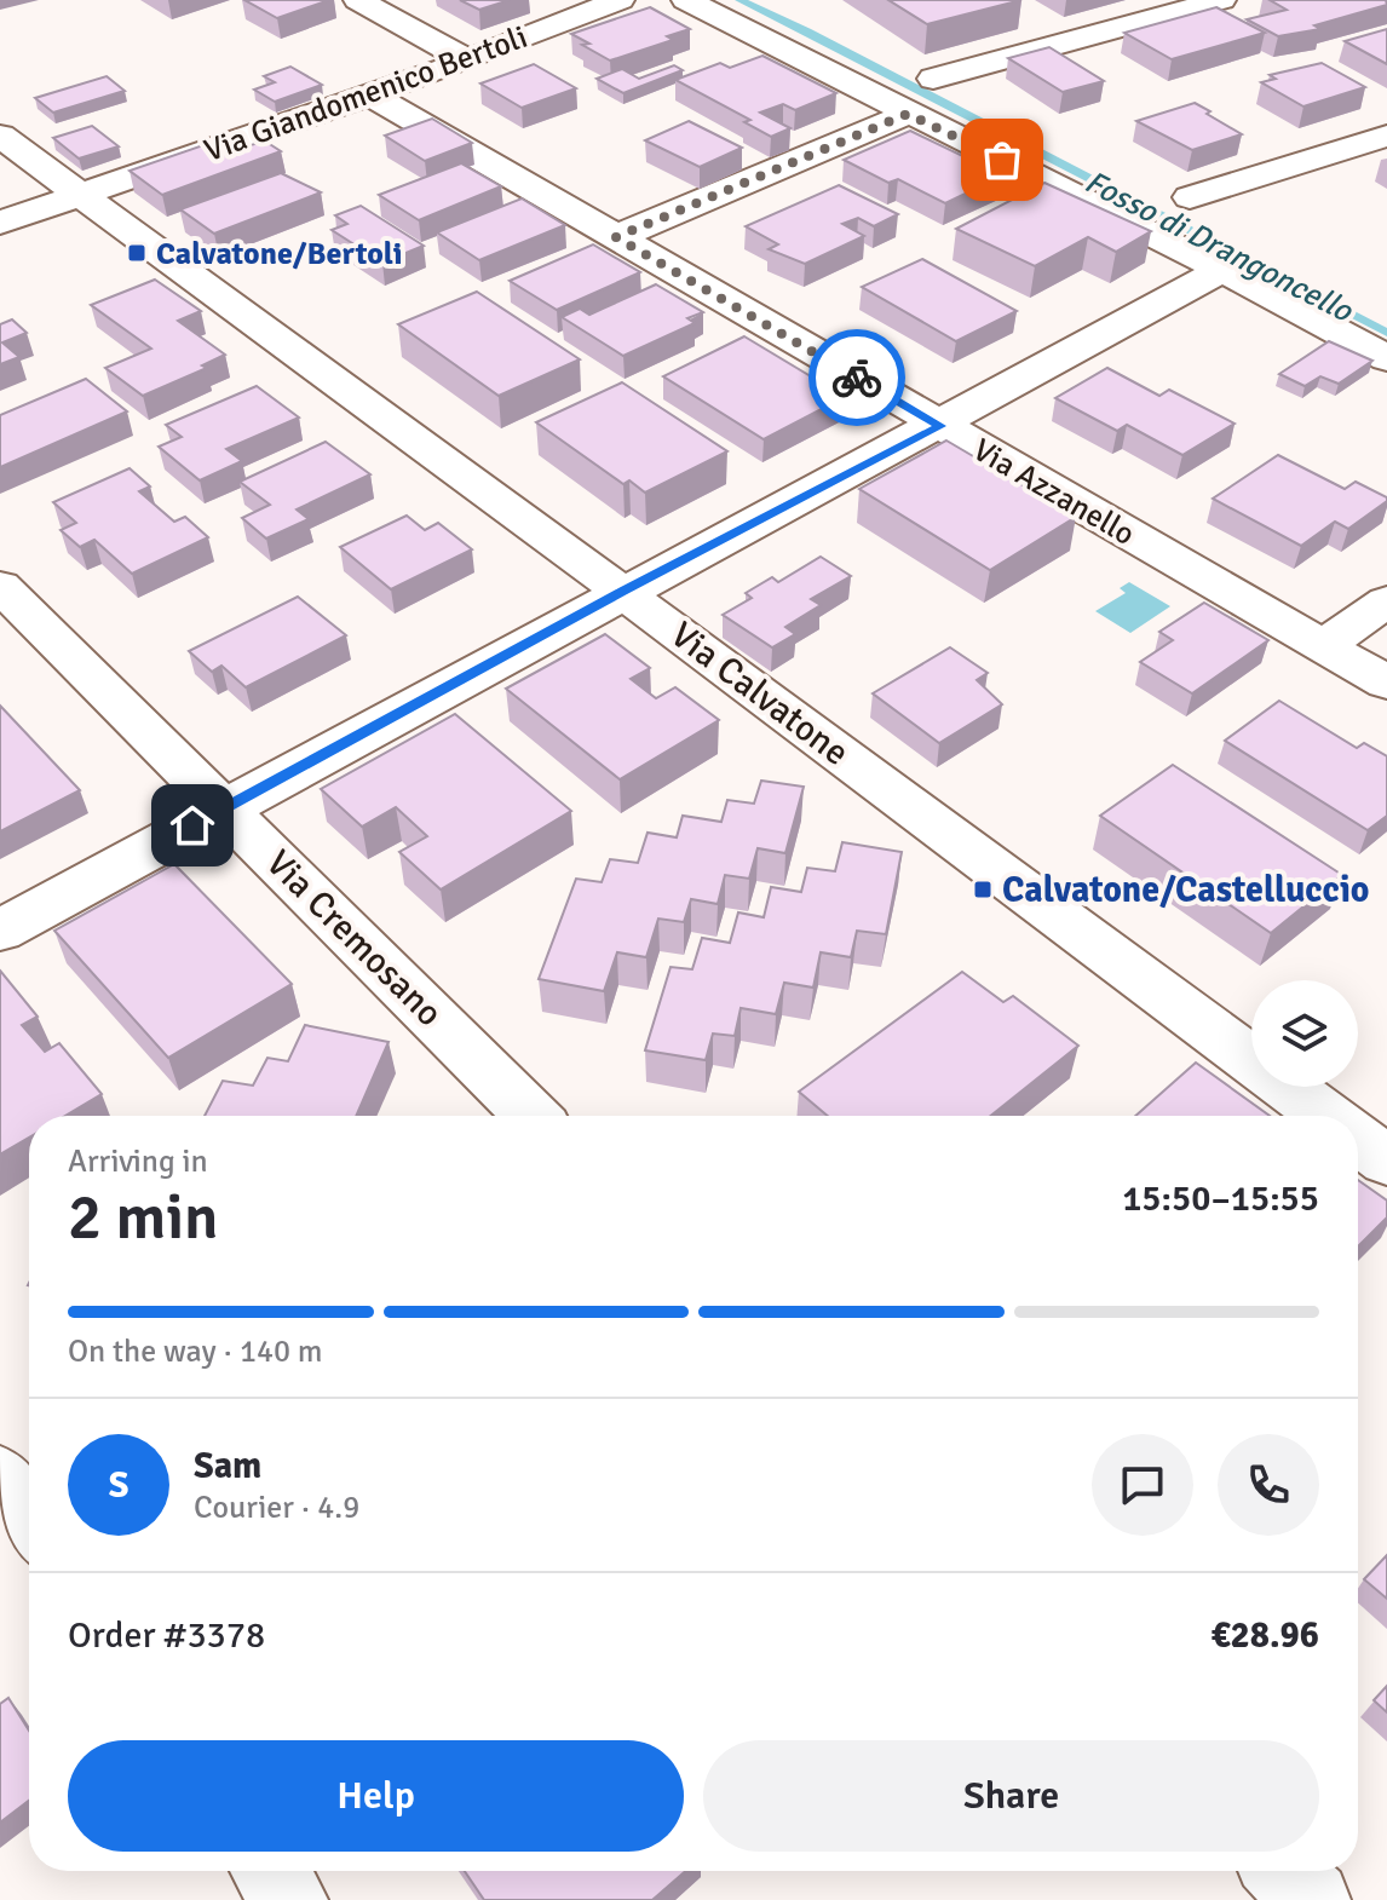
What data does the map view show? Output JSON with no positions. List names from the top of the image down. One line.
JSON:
{"streets":{"street":["Via Giandomenico Bertoli","Via Azzanello","Via Calvatone","Via Cremosano"]},"crossings":[["Via Giandomenico Bertoli","Via Azzanello"],["Via Giandomenico Bertoli","Via Calvatone"]],"water":["Fosso di Drangoncello"],"places":{"transit":["Calvatone/Bertoli","Calvatone/Castelluccio"]},"page":{"heading":["2 min","Arriving in","15:50–15:55"],"panel":["Sam","Courier · 4.9","Order #3378","€28.96"],"bar":"On the way · 140 m","round":"S","buttons":["Help","Share"]}}
